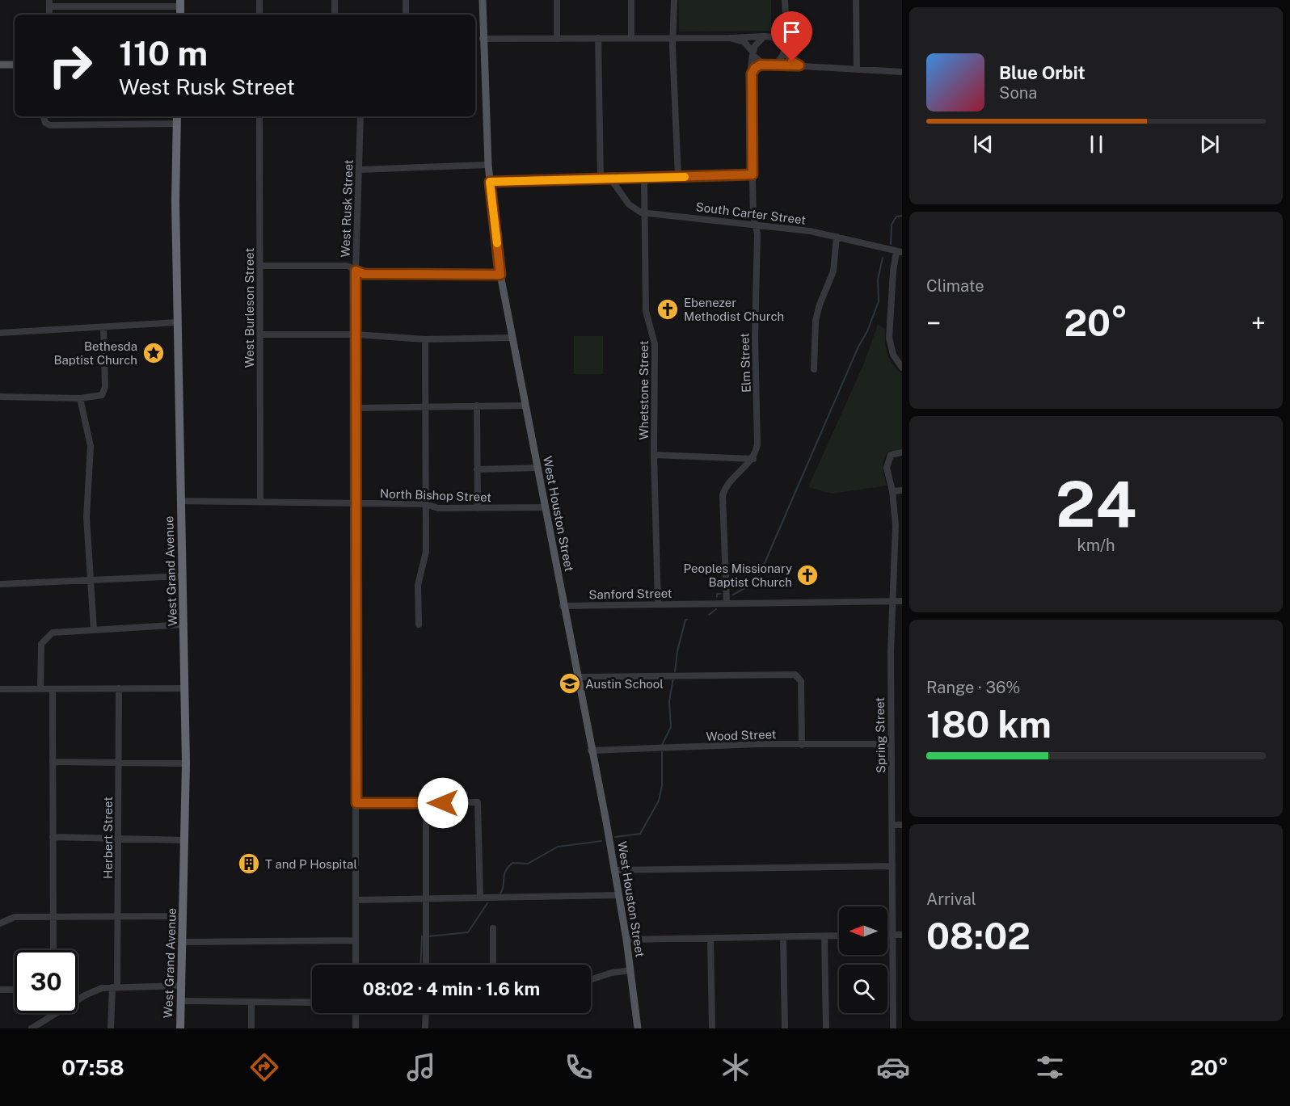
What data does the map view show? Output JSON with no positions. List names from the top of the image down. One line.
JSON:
{"streets":{"highway":["West Grand Avenue"],"main road":["West Houston Street"],"street":["West Rusk Street","South Carter Street","West Burleson Street","Elm Street","Whetstone Street","North Bishop Street","Sanford Street","Wood Street","Spring Street","Herbert Street"]},"crossings":[["West Rusk Street","North Bishop Street"],["South Carter Street","Elm Street"],["South Carter Street","Whetstone Street"],["West Burleson Street","North Bishop Street"],["Whetstone Street","Sanford Street"],["North Bishop Street","West Houston Street"],["North Bishop Street","West Grand Avenue"],["West Houston Street","Sanford Street"],["West Houston Street","Wood Street"],["Sanford Street","Spring Street"],["Wood Street","Spring Street"]],"places":{"church":["Ebenezer Methodist Church","Peoples Missionary Baptist Church"],"place":["Bethesda Baptist Church"],"school or university":["Austin School"],"building":["T and P Hospital"]},"north":"left","page":{"turn":["110 m","West Rusk Street"],"song":["Blue Orbit","Sona"],"tile":["Climate",["24","km/h"],["Range · 36%","180 km"],["Arrival","08:02"]],"heat":["−","20°","+"],"limit":"30","trip":"08:02 · 4 min · 1.6 km","tabs":["07:58","20°"]}}
